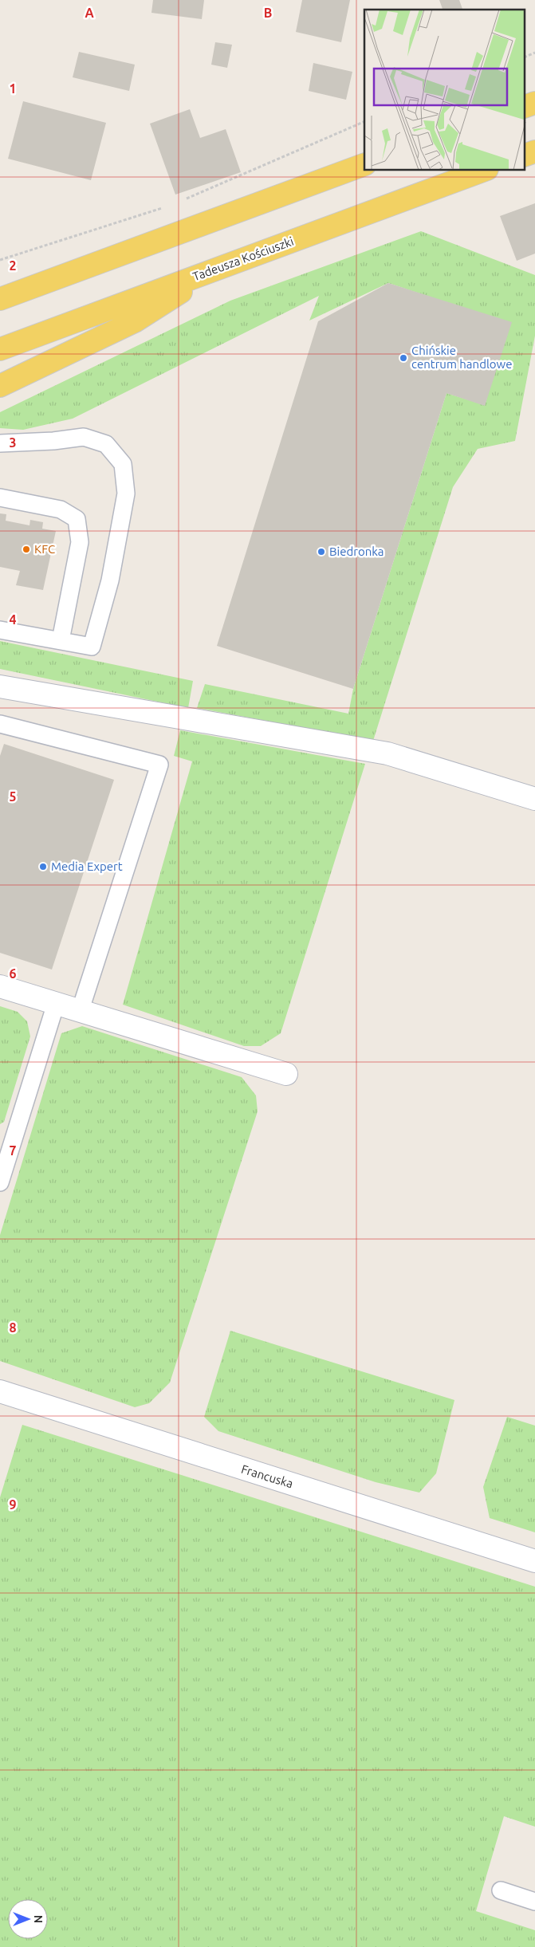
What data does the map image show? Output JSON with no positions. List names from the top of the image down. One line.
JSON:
{"streets":{"main road":["Tadeusza Kościuszki"],"street":["Francuska"]},"places":["Chińskie centrum handlowe","KFC","Biedronka","Media Expert"],"north":"right","grid":{"columns":["A","B"],"rows":["1","2","3","4","5","6","7","8","9"]}}
